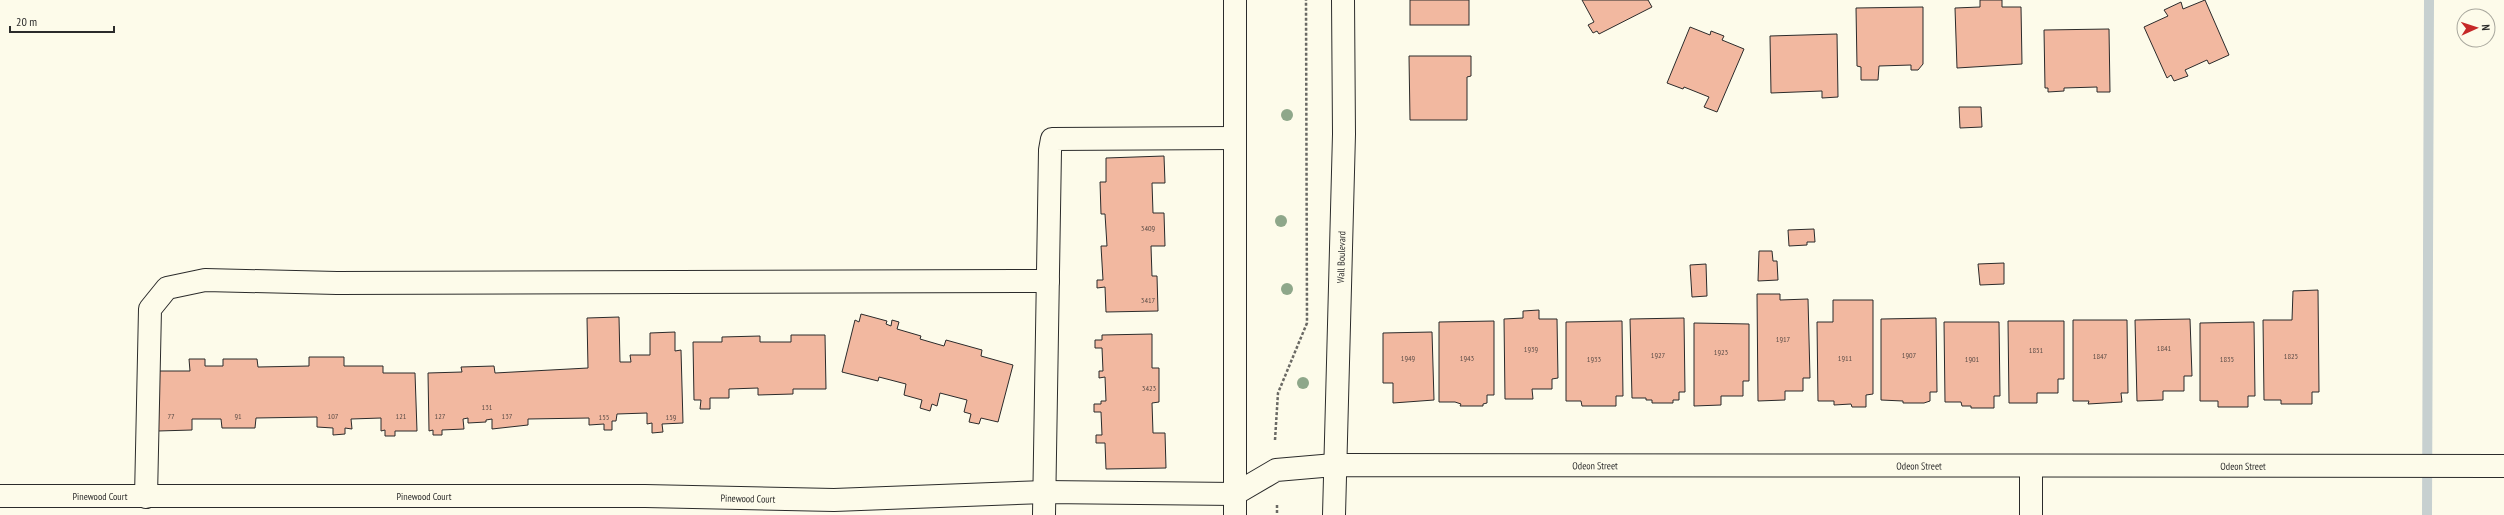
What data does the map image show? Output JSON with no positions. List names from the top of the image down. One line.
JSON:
{"streets":{"street":["Wall Boulevard","Odeon Street","Pinewood Court"]},"crossings":[["Wall Boulevard","Odeon Street"],["Odeon Street","Pinewood Court"]],"house_numbers":["3409","3417","1917","1841","1939","1851","1923","1927","1907","1847","1825","1949","1943","1911","1933","1901","1835","3423","131","77","91","107","121","127","137","155","159"],"scale_bar":"20 m","north":"right"}
